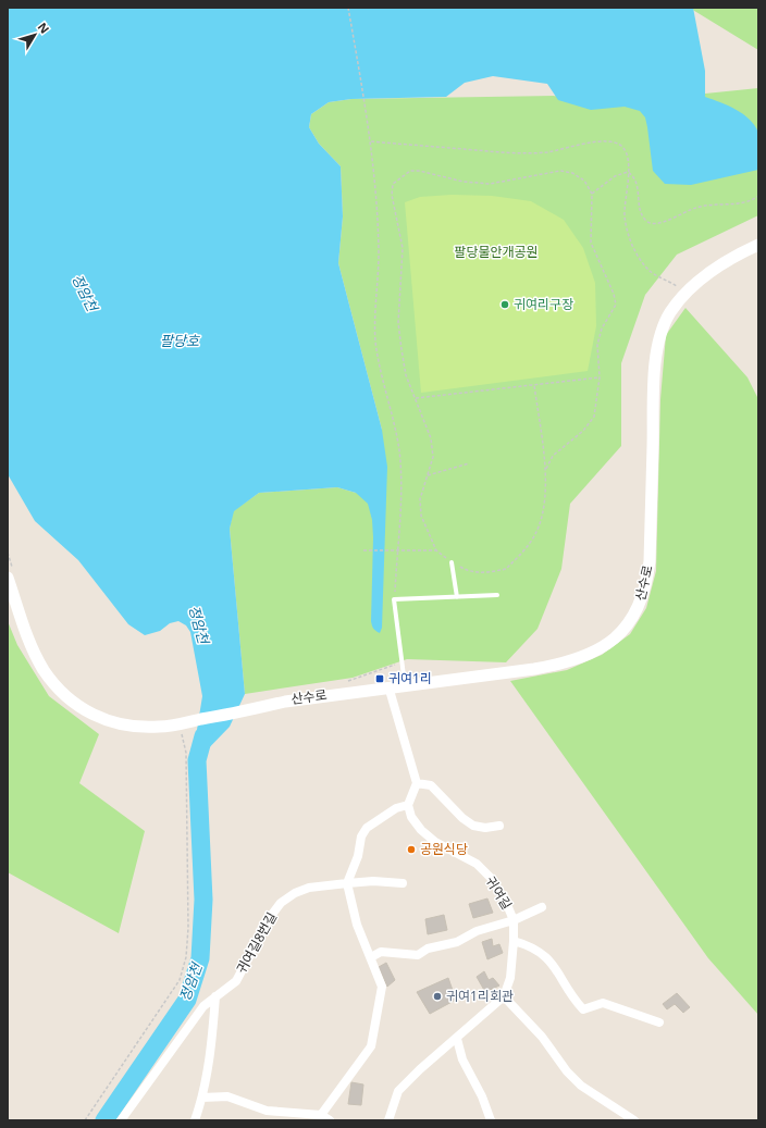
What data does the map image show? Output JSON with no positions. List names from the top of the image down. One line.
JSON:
{"streets":{"main road":["산수로"],"street":["귀여길","귀여길8번길"]},"water":["정암천","팔당호"],"parks":["팔당물안개공원"],"places":{"other":["귀여리구장","공원식당","귀여1리회관"],"transit":["귀여1리"]},"north":"top right"}
